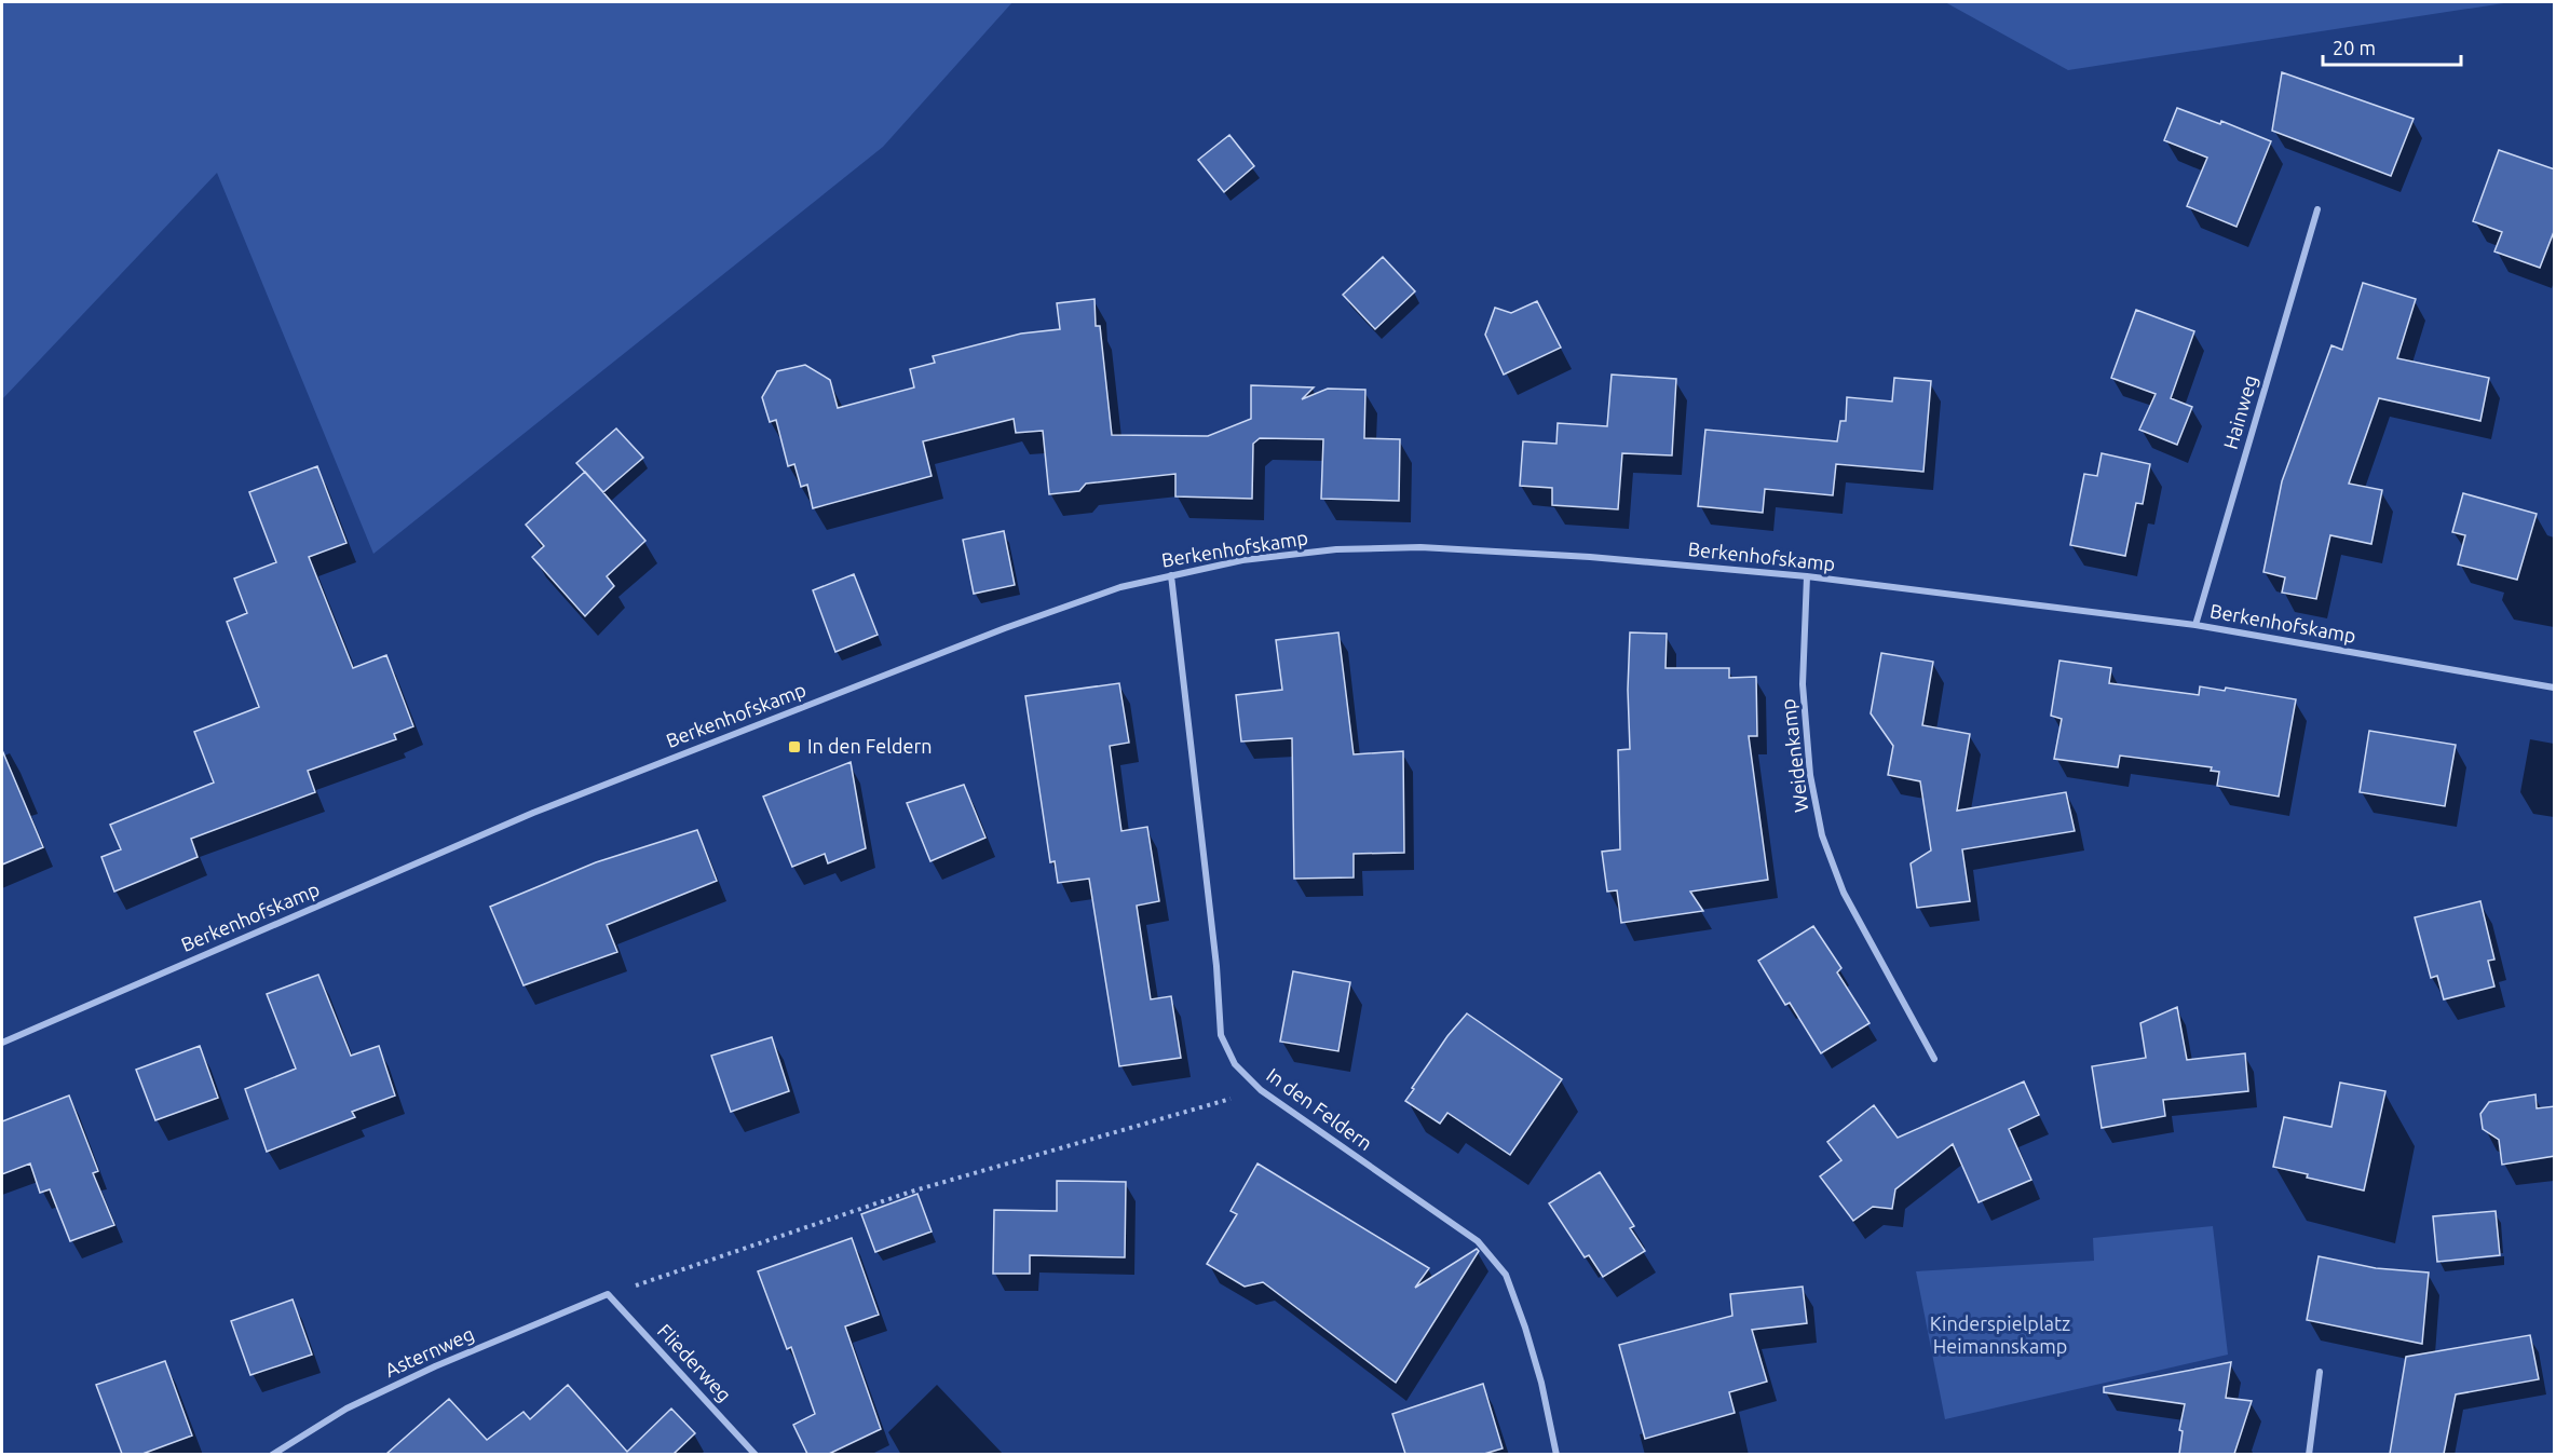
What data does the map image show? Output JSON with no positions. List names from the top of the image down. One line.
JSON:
{"streets":{"street":["Hainweg","Berkenhofskamp","Weidenkamp","In den Feldern","Asternweg","Fliederweg"]},"crossings":[["Hainweg","Berkenhofskamp"],["Berkenhofskamp","Weidenkamp"],["Berkenhofskamp","In den Feldern"],["Asternweg","Fliederweg"]],"parks":["Kinderspielplatz Heimannskamp"],"places":{"transit":["In den Feldern"]},"scale_bar":"20 m"}
